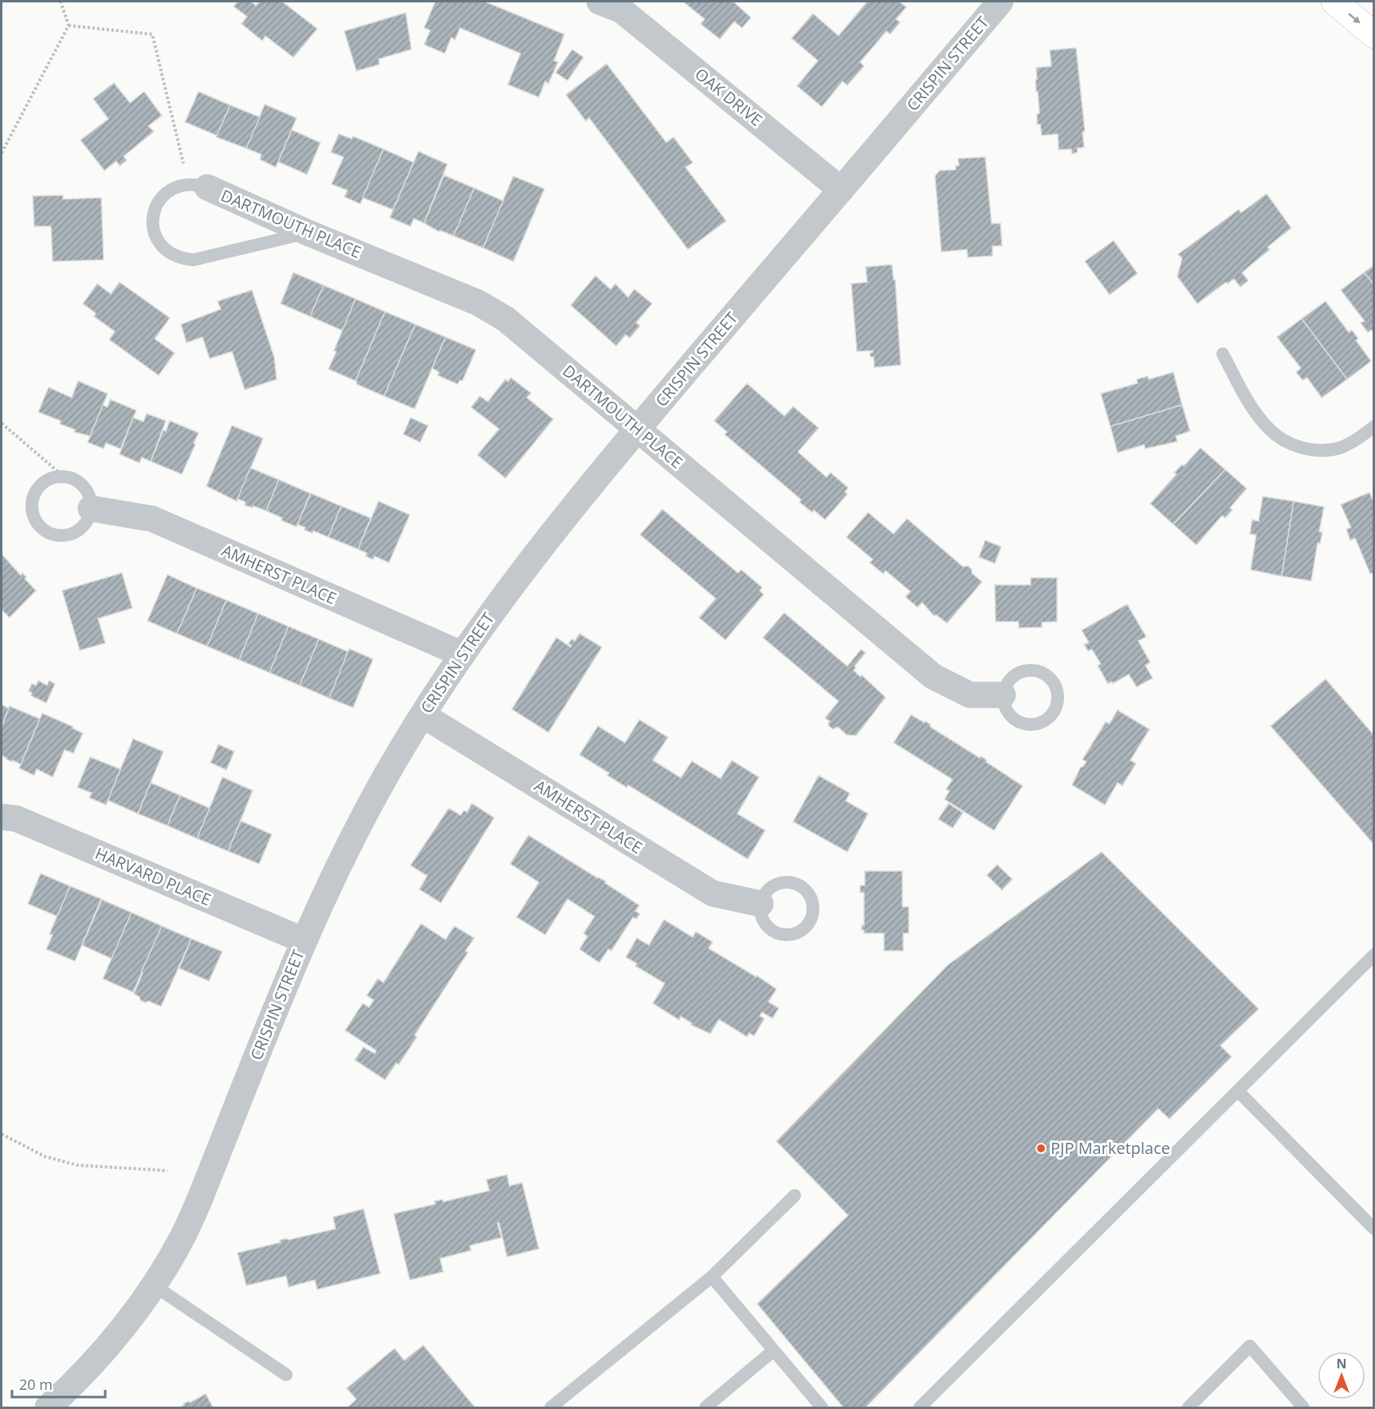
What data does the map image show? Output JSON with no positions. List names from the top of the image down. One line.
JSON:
{"streets":{"street":["CRISPIN STREET","OAK DRIVE","DARTMOUTH PLACE","AMHERST PLACE","HARVARD PLACE"]},"crossings":[["CRISPIN STREET","OAK DRIVE"],["CRISPIN STREET","DARTMOUTH PLACE"],["CRISPIN STREET","AMHERST PLACE"],["CRISPIN STREET","HARVARD PLACE"]],"places":["PJP Marketplace"],"scale_bar":"20 m","north":"top"}
